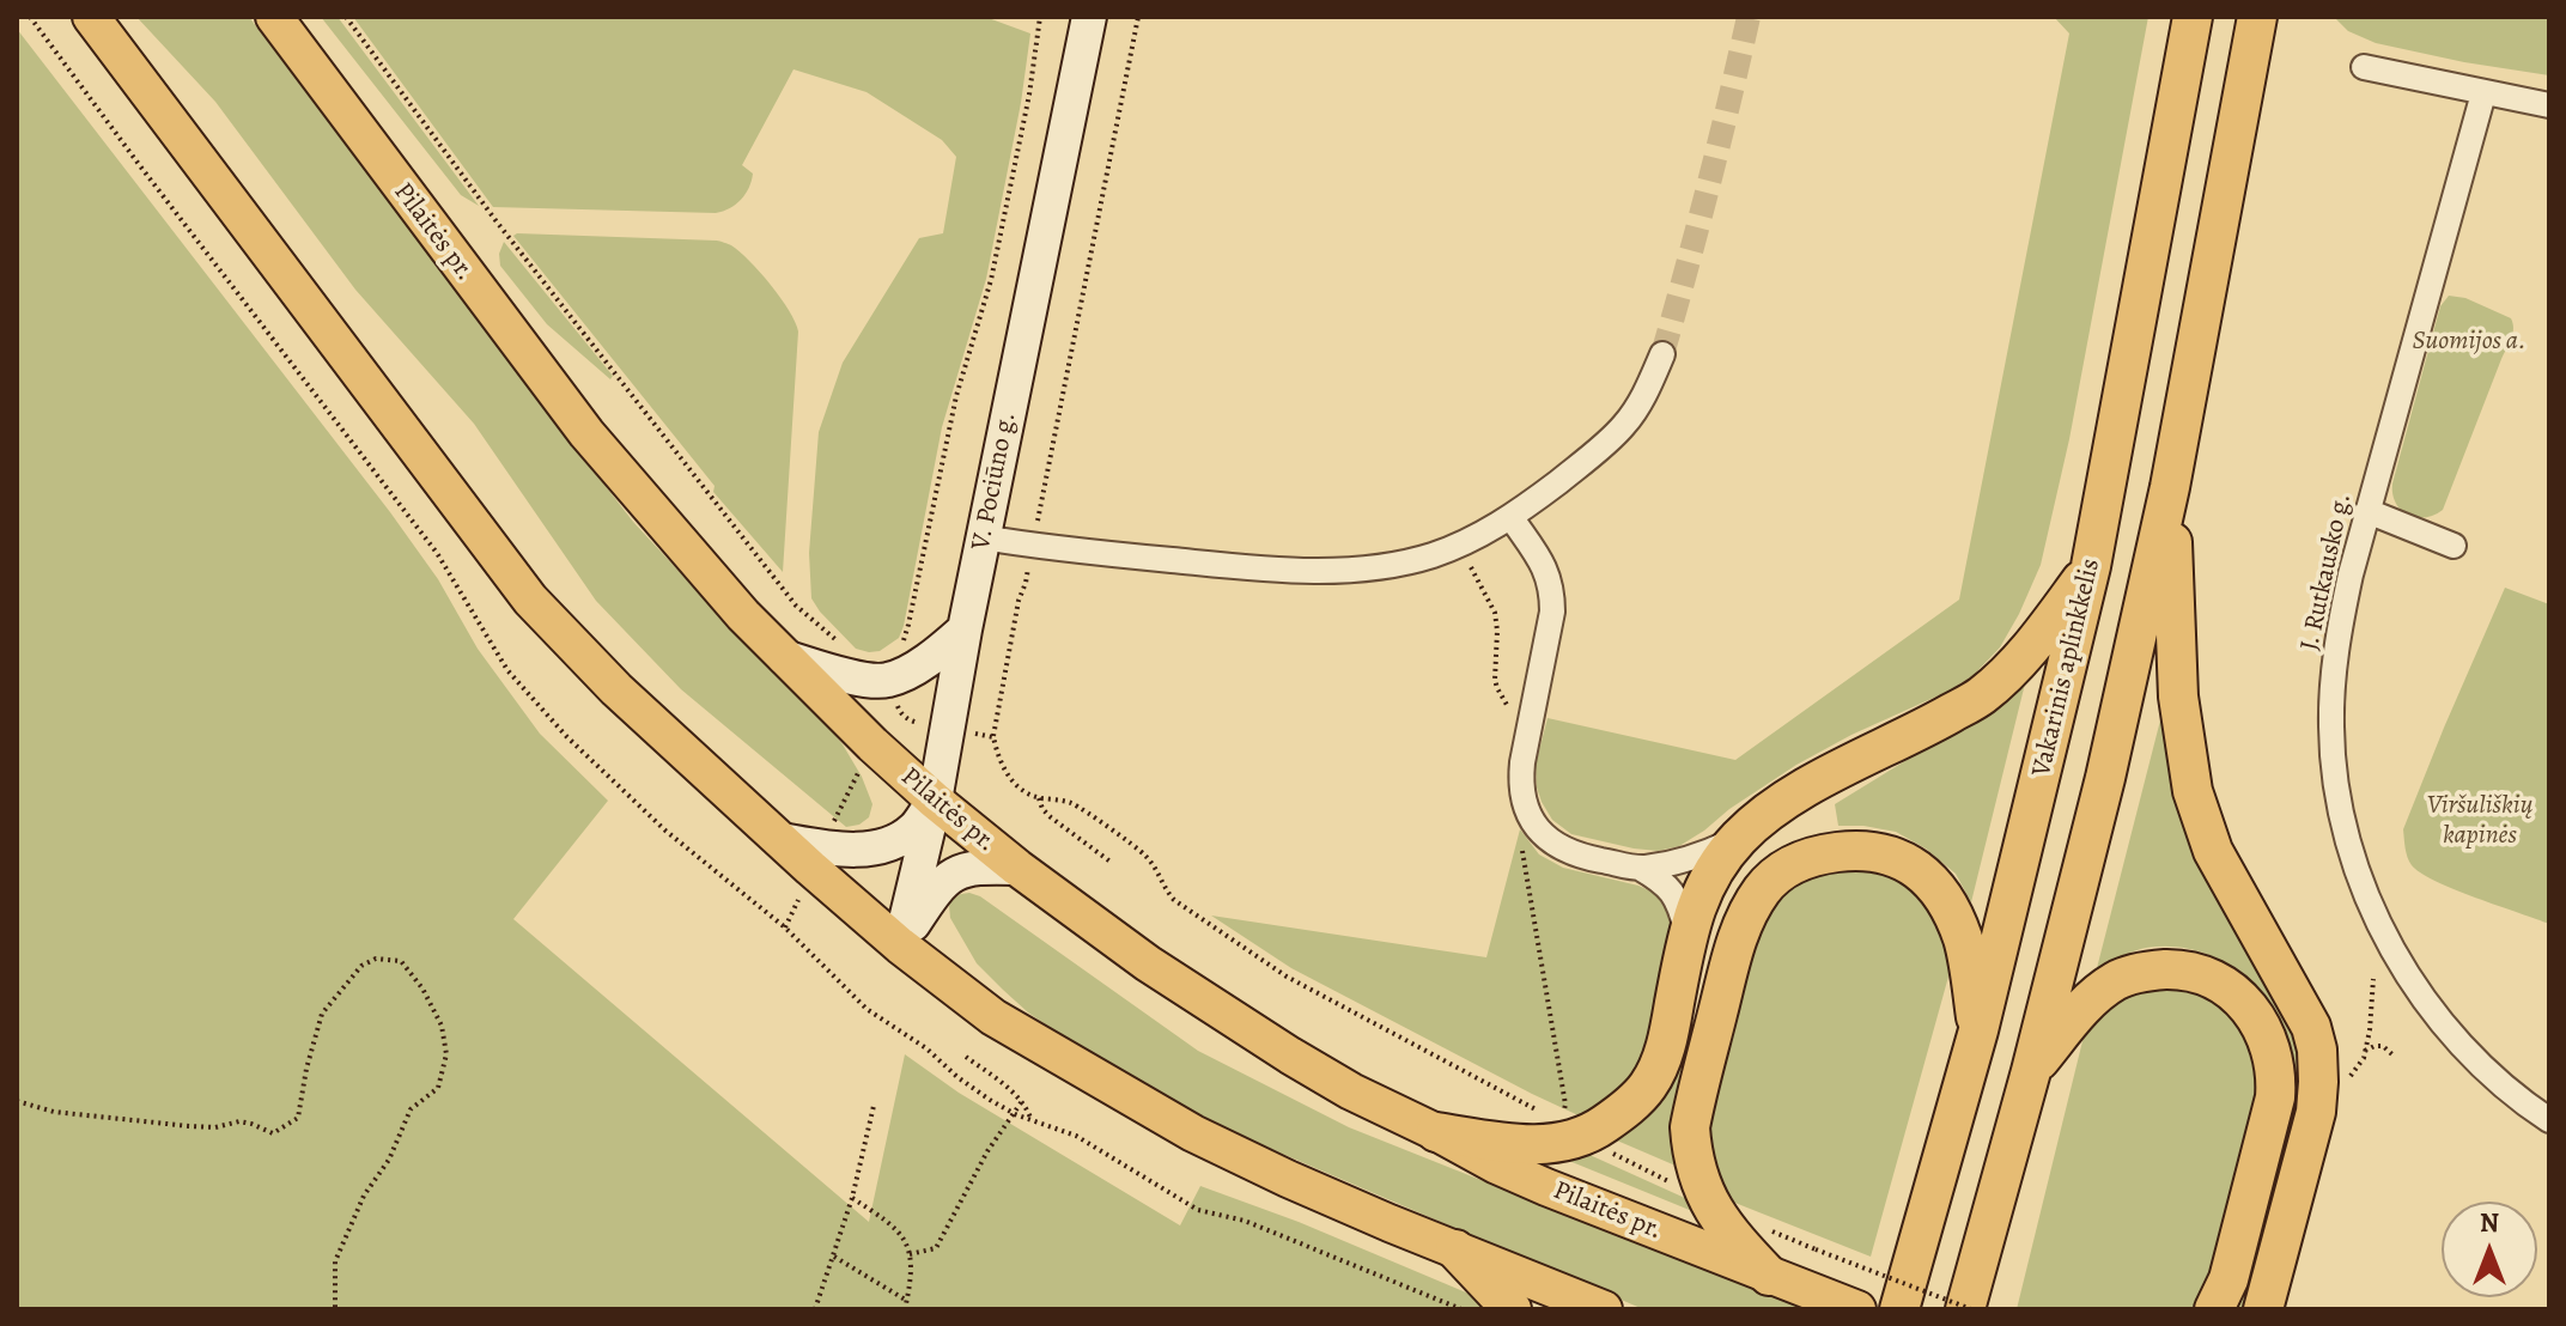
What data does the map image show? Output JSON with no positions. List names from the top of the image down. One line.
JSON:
{"streets":{"highway":["Vakarinis aplinkkelis"],"main road":["Pilaitės pr.","V. Pociūno g."],"street":["J. Rutkausko g."]},"crossings":[["Pilaitės pr.","V. Pociūno g."]],"parks":["Suomijos a.","Viršuliškių kapinės"],"north":"top"}
